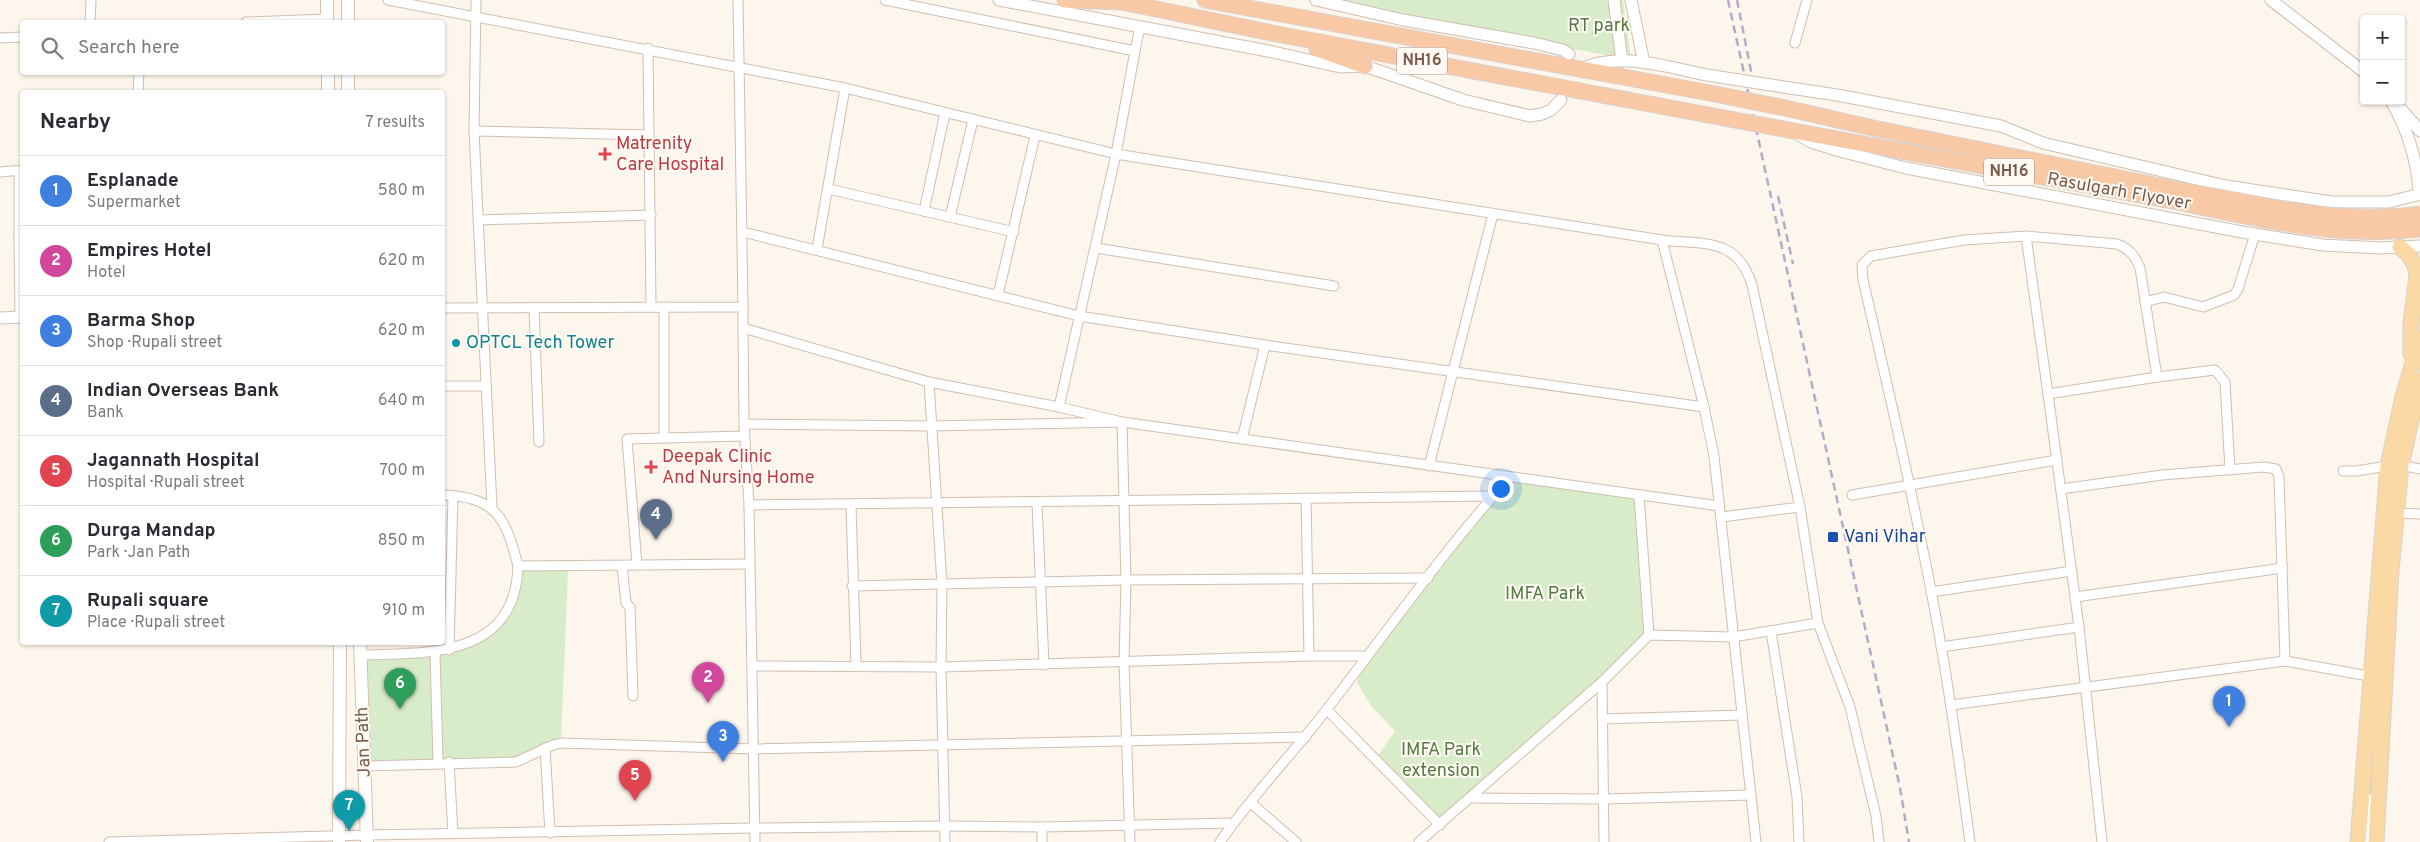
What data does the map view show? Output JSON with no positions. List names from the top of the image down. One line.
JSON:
{"streets":{"highway":["NH16","Rasulgarh Flyover"],"main road":["Jan Path"]},"crossings":[["NH16","Rasulgarh Flyover"]],"parks":["RT park","IMFA Park","IMFA Park extension"],"places":{"health":["Matrenity Care Hospital","Deepak Clinic And Nursing Home"],"other":["OPTCL Tech Tower"],"transit":["Vani Vihar"]},"page":{"map_buttons":["+","−"],"search":"Search here","heading":["Nearby","7 results"],"list":[{"mark":"1","name":"Esplanade","note":"Supermarket","value":"580 m"},{"mark":"2","name":"Empires Hotel","note":"Hotel","value":"620 m"},{"mark":"3","name":"Barma Shop","note":"Shop · Rupali street","value":"620 m"},{"mark":"4","name":"Indian Overseas Bank","note":"Bank","value":"640 m"},{"mark":"5","name":"Jagannath Hospital","note":"Hospital · Rupali street","value":"700 m"},{"mark":"6","name":"Durga Mandap","note":"Park · Jan Path","value":"850 m"},{"mark":"7","name":"Rupali square","note":"Place · Rupali street","value":"910 m"}],"pins":["4","2","6","1","3","5","7"]}}
